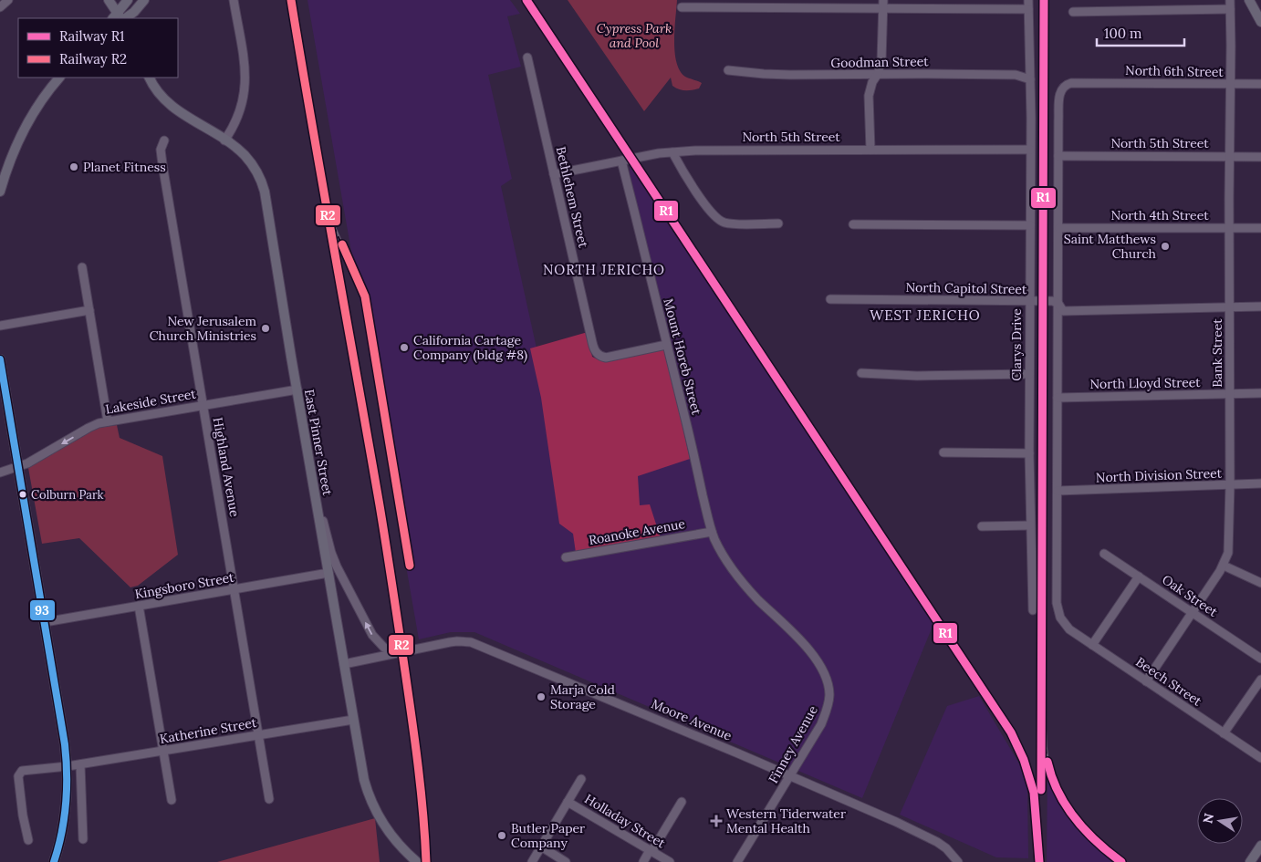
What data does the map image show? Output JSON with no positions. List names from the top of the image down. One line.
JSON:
{"streets":{"main road":["East Pinner Street"],"street":["Goodman Street","North 6th Street","North 5th Street","Bethlehem Street","North 4th Street","North Capitol Street","Clarys Drive","Bank Street","Mount Horeb Street","North Lloyd Street","Lakeside Street","Highland Avenue","North Division Street","Roanoke Avenue","Kingsboro Street","Oak Street","Beech Street","Moore Avenue","Katherine Street","Finney Avenue","Holladay Street"]},"crossings":[["Goodman Street","Clarys Drive"],["North 6th Street","North 5th Street"],["North 6th Street","North 4th Street"],["North 6th Street","North Capitol Street"],["North 6th Street","Bank Street"],["North 6th Street","North Lloyd Street"],["North 6th Street","North Division Street"],["North 6th Street","Beech Street"],["North 5th Street","Bethlehem Street"],["North 5th Street","Clarys Drive"],["North 5th Street","Bank Street"],["North 5th Street","Mount Horeb Street"],["Bethlehem Street","Mount Horeb Street"],["North 4th Street","Bank Street"],["North Capitol Street","Clarys Drive"],["North Capitol Street","Bank Street"],["Bank Street","North Lloyd Street"],["Bank Street","North Division Street"],["Bank Street","Oak Street"],["Bank Street","Beech Street"],["Mount Horeb Street","Roanoke Avenue"],["Mount Horeb Street","Finney Avenue"],["Lakeside Street","East Pinner Street"],["Lakeside Street","Highland Avenue"],["East Pinner Street","Kingsboro Street"],["East Pinner Street","Moore Avenue"],["East Pinner Street","Katherine Street"],["Highland Avenue","Kingsboro Street"],["Highland Avenue","Katherine Street"],["Roanoke Avenue","Finney Avenue"],["Moore Avenue","Finney Avenue"]],"districts":["NORTH JERICHO","WEST JERICHO"],"parks":["Cypress Park and Pool"],"places":{"other":["Planet Fitness","Saint Matthews Church","New Jerusalem Church Ministries","California Cartage Company (bldg #8)","Colburn Park","Marja Cold Storage","Butler Paper Company"],"health":["Western Tiderwater Mental Health"]},"lines":["rail line R1","rail line R2","transit line 93"],"legend":["Railway R1","Railway R2"],"scale_bar":"100 m","north":"left"}
